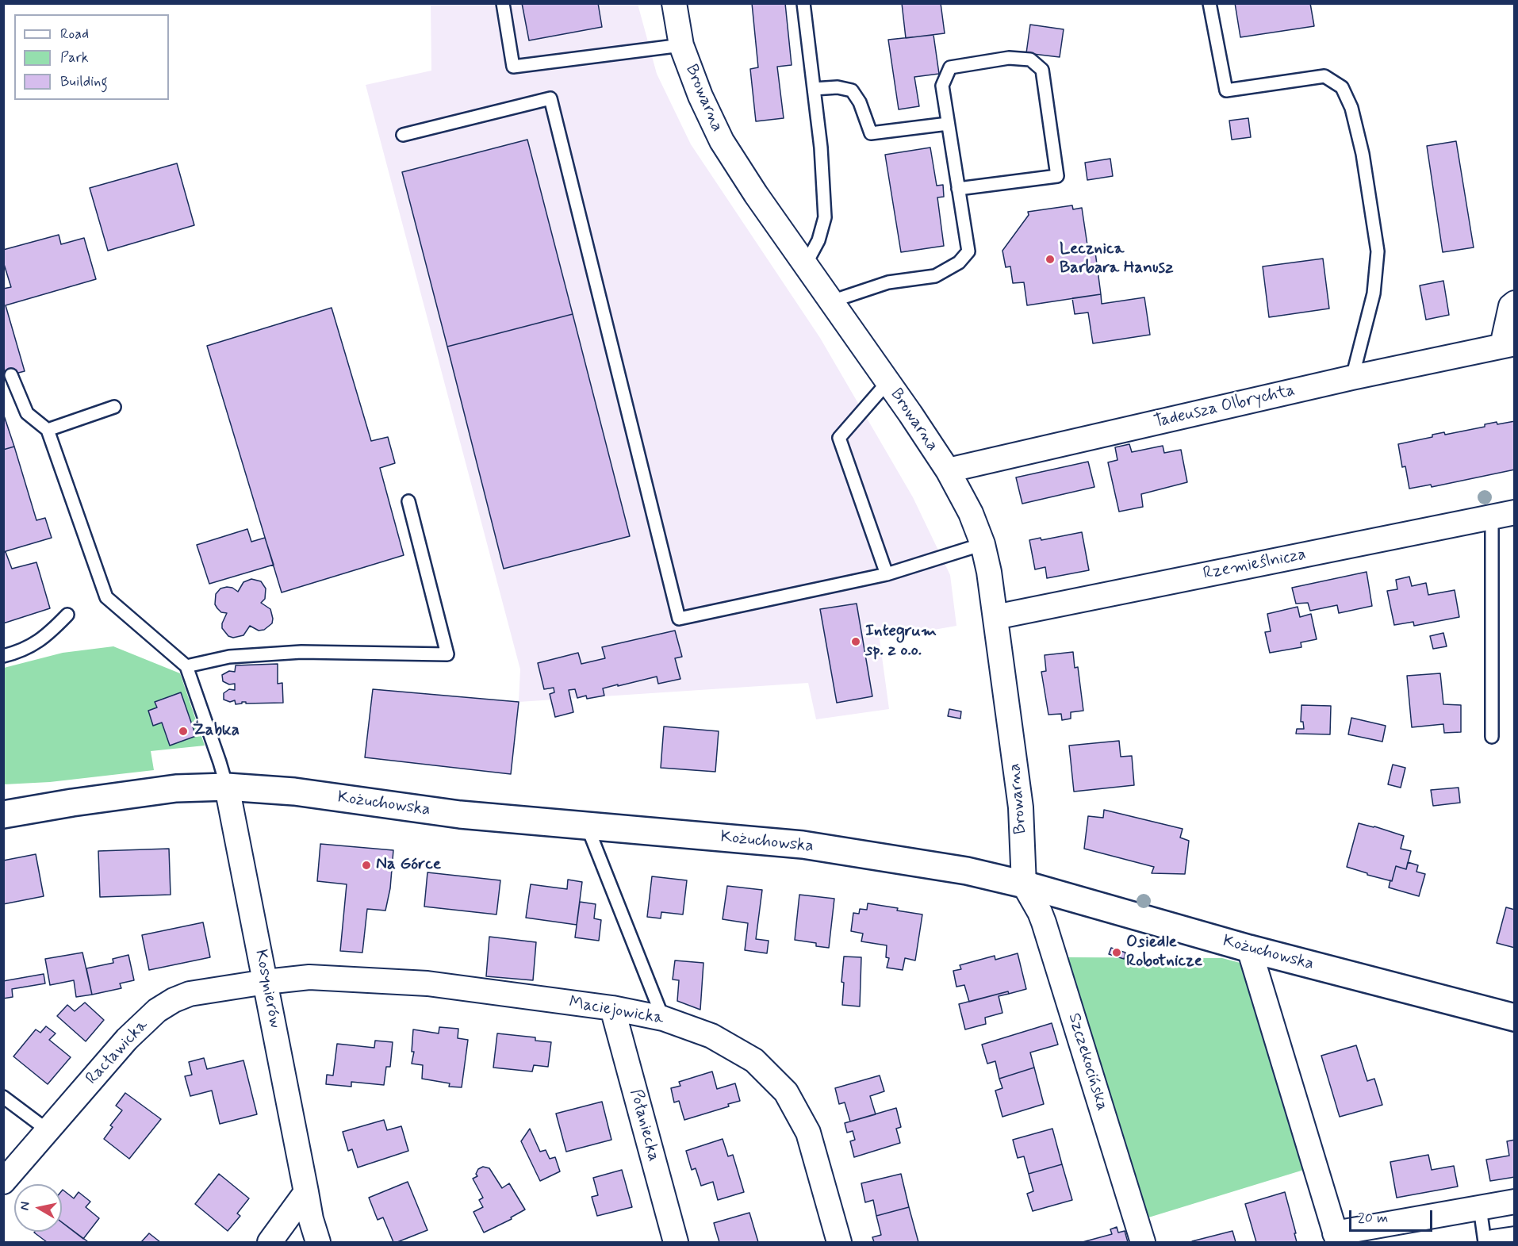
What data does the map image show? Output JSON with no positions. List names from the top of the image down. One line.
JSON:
{"streets":{"main road":["Kożuchowska"],"street":["Browarna","Tadeusza Olbrychta","Rzemieślnicza","Kosynierów","Maciejowicka","Racławicka","Szczekocińska","Połaniecka"]},"crossings":[["Browarna","Tadeusza Olbrychta"],["Browarna","Rzemieślnicza"],["Browarna","Kożuchowska"],["Browarna","Szczekocińska"],["Kożuchowska","Kosynierów"],["Kożuchowska","Szczekocińska"],["Kosynierów","Maciejowicka"],["Kosynierów","Racławicka"],["Maciejowicka","Racławicka"],["Maciejowicka","Połaniecka"]],"places":["Lecznica Barbara Hanusz","Integrum sp. z o.o.","Żabka","Na Górce","Osiedle Robotnicze"],"legend":["Road","Park","Building"],"scale_bar":"20 m","north":"left"}
